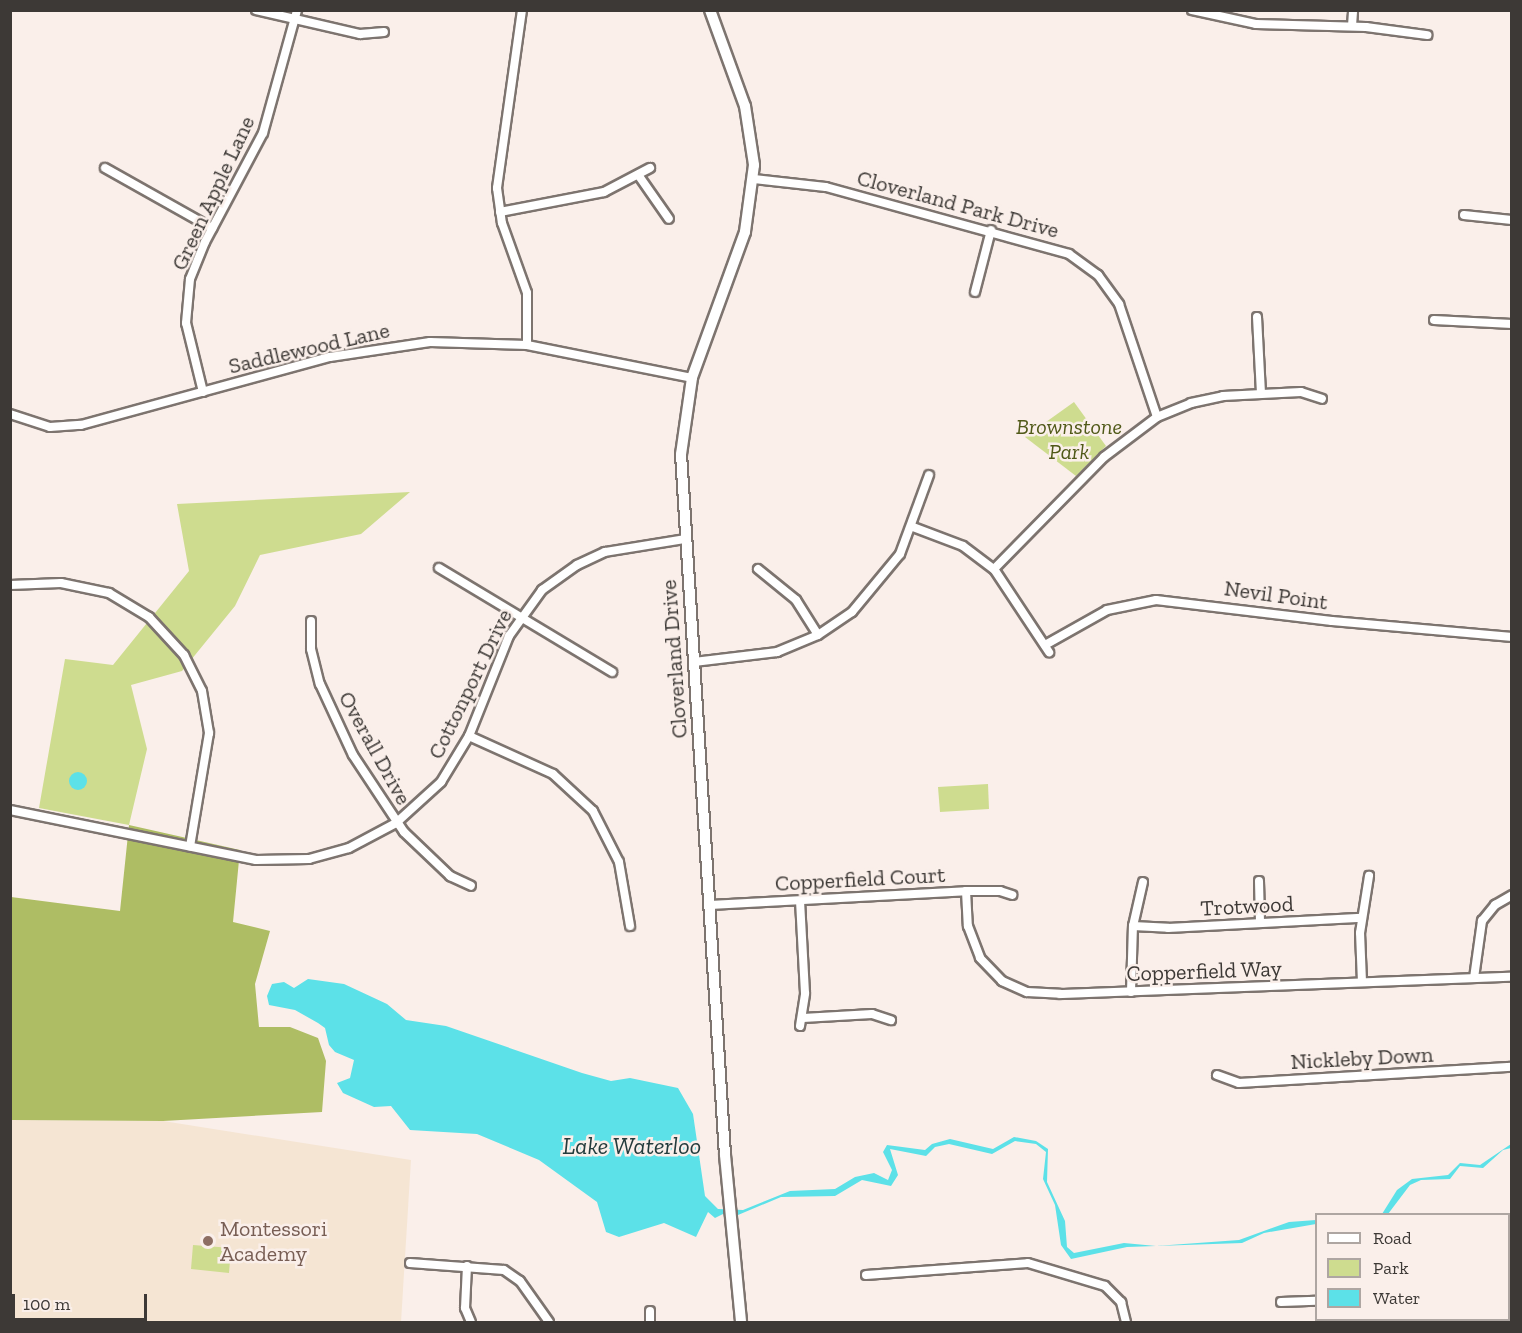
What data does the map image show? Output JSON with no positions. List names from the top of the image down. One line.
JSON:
{"streets":{"main road":["Cloverland Drive"],"street":["Green Apple Lane","Cloverland Park Drive","Saddlewood Lane","Nevil Point","Cottonport Drive","Overall Drive","Copperfield Court","Trotwood","Copperfield Way","Nickleby Down"]},"crossings":[["Green Apple Lane","Saddlewood Lane"],["Cloverland Park Drive","Cloverland Drive"],["Saddlewood Lane","Cloverland Drive"],["Cloverland Drive","Cottonport Drive"],["Cloverland Drive","Copperfield Court"],["Cottonport Drive","Overall Drive"],["Copperfield Court","Copperfield Way"]],"water":["Lake Waterloo"],"parks":["Brownstone Park"],"places":["Montessori Academy"],"legend":["Road","Park","Water"],"scale_bar":"100 m"}
